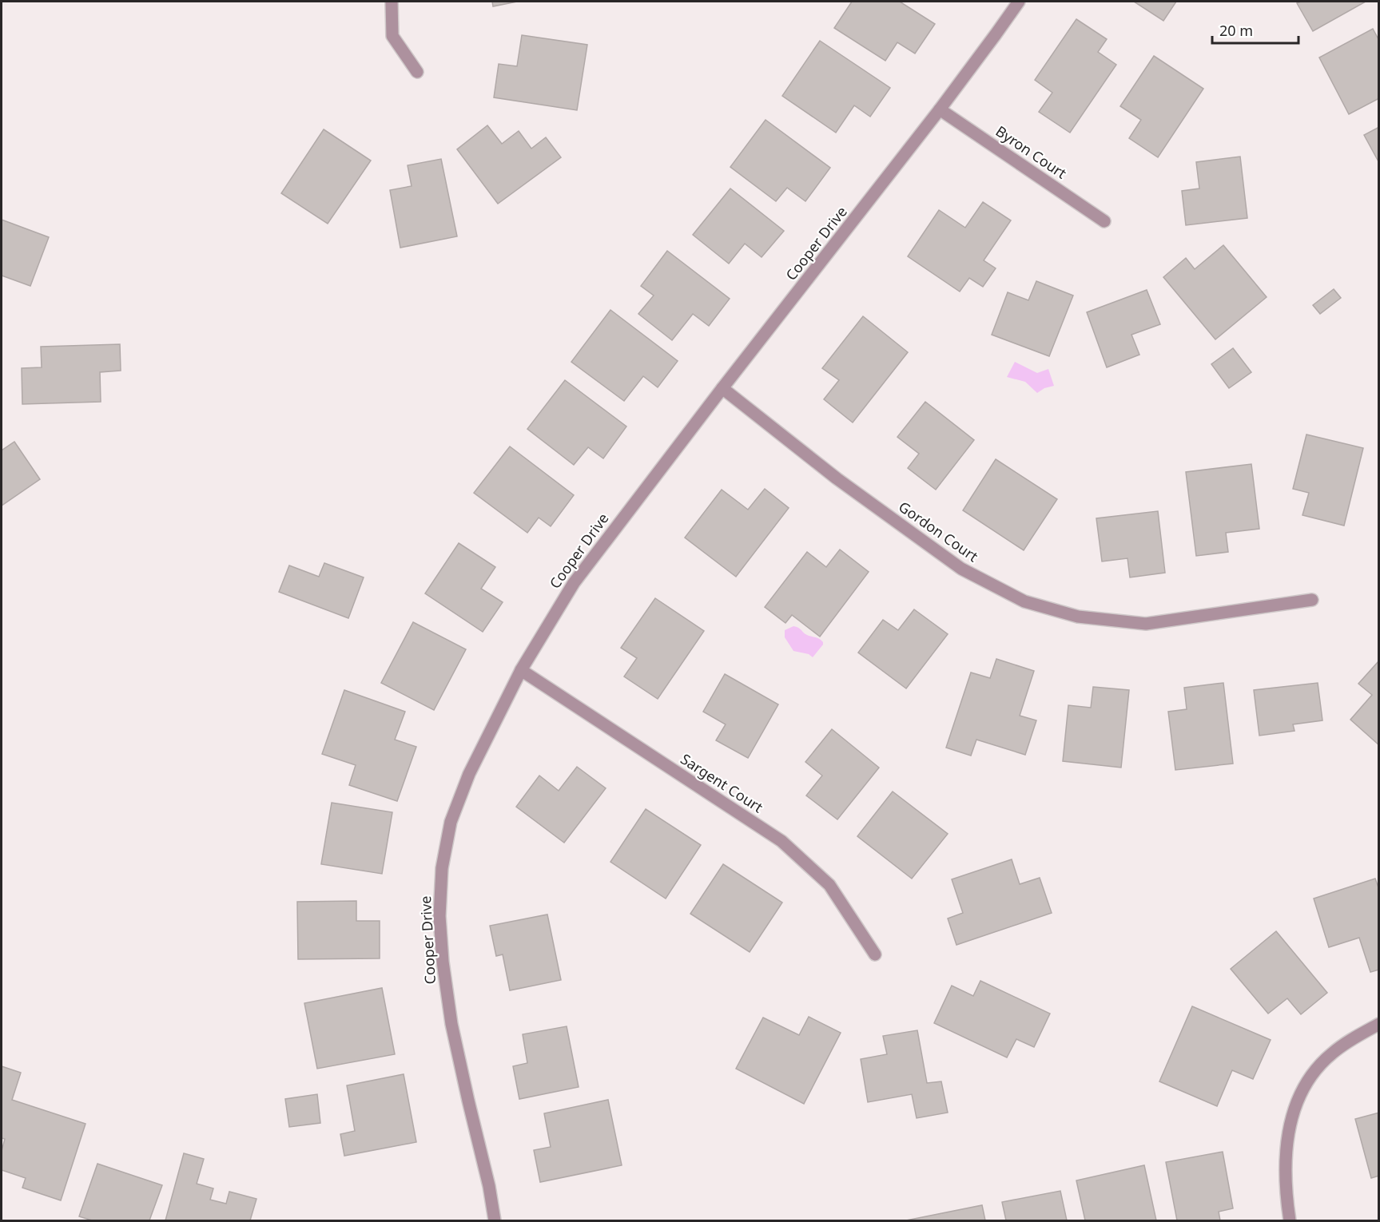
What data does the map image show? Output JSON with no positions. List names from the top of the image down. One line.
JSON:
{"streets":{"street":["Byron Court","Cooper Drive","Gordon Court","Sargent Court"]},"crossings":[["Byron Court","Cooper Drive"],["Cooper Drive","Gordon Court"],["Cooper Drive","Sargent Court"]],"scale_bar":"20 m"}
